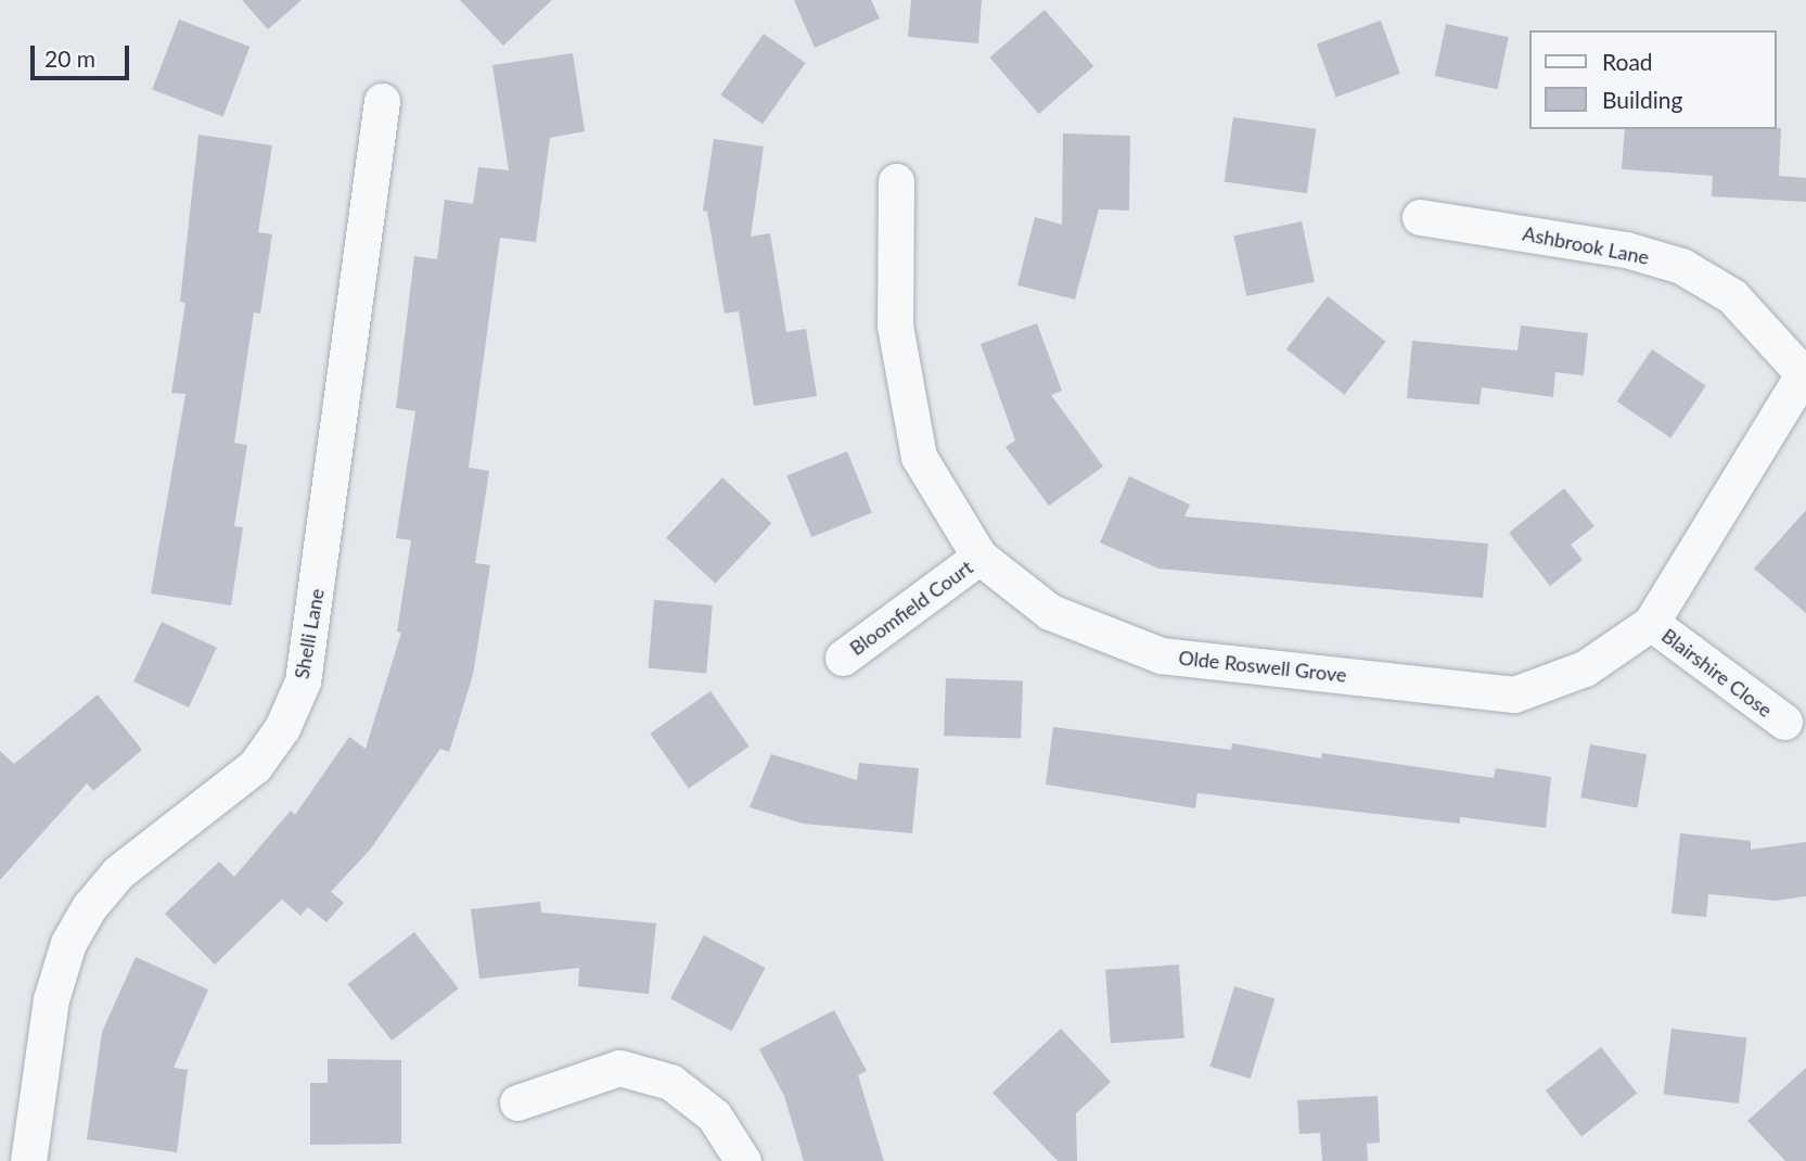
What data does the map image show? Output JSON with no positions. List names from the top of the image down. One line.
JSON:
{"streets":{"street":["Ashbrook Lane","Bloomfield Court","Shelli Lane","Olde Roswell Grove","Blairshire Close"]},"crossings":[["Ashbrook Lane","Olde Roswell Grove"],["Bloomfield Court","Olde Roswell Grove"],["Olde Roswell Grove","Blairshire Close"]],"legend":["Road","Building"],"scale_bar":"20 m"}
